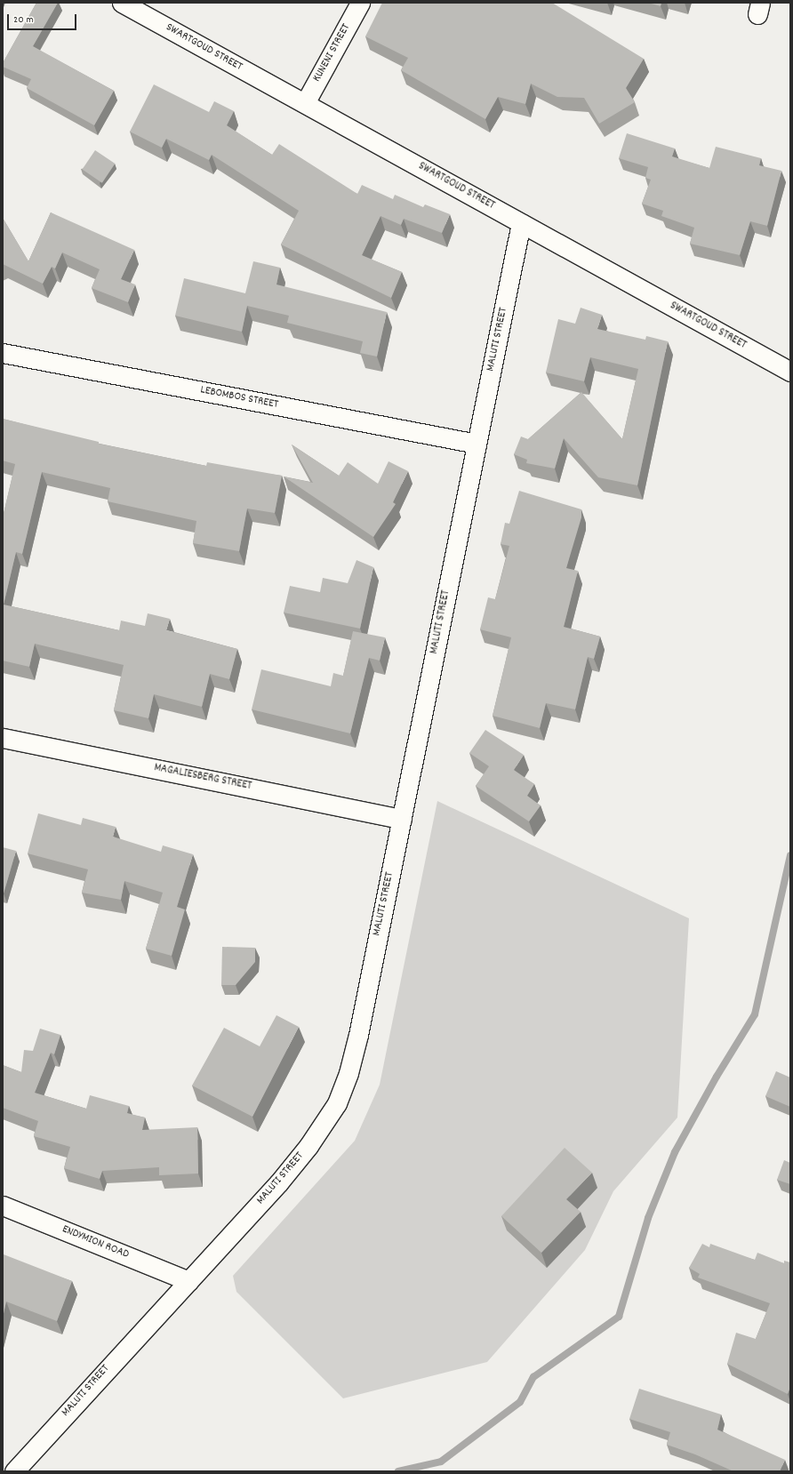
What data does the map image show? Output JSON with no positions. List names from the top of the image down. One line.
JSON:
{"streets":{"street":["SWARTGOUD STREET","KUNENI STREET","MALUTI STREET","LEBOMBOS STREET","MAGALIESBERG STREET","ENDYMION ROAD"]},"crossings":[["SWARTGOUD STREET","KUNENI STREET"],["SWARTGOUD STREET","MALUTI STREET"],["MALUTI STREET","LEBOMBOS STREET"],["MALUTI STREET","MAGALIESBERG STREET"],["MALUTI STREET","ENDYMION ROAD"]],"scale_bar":"20 m"}
